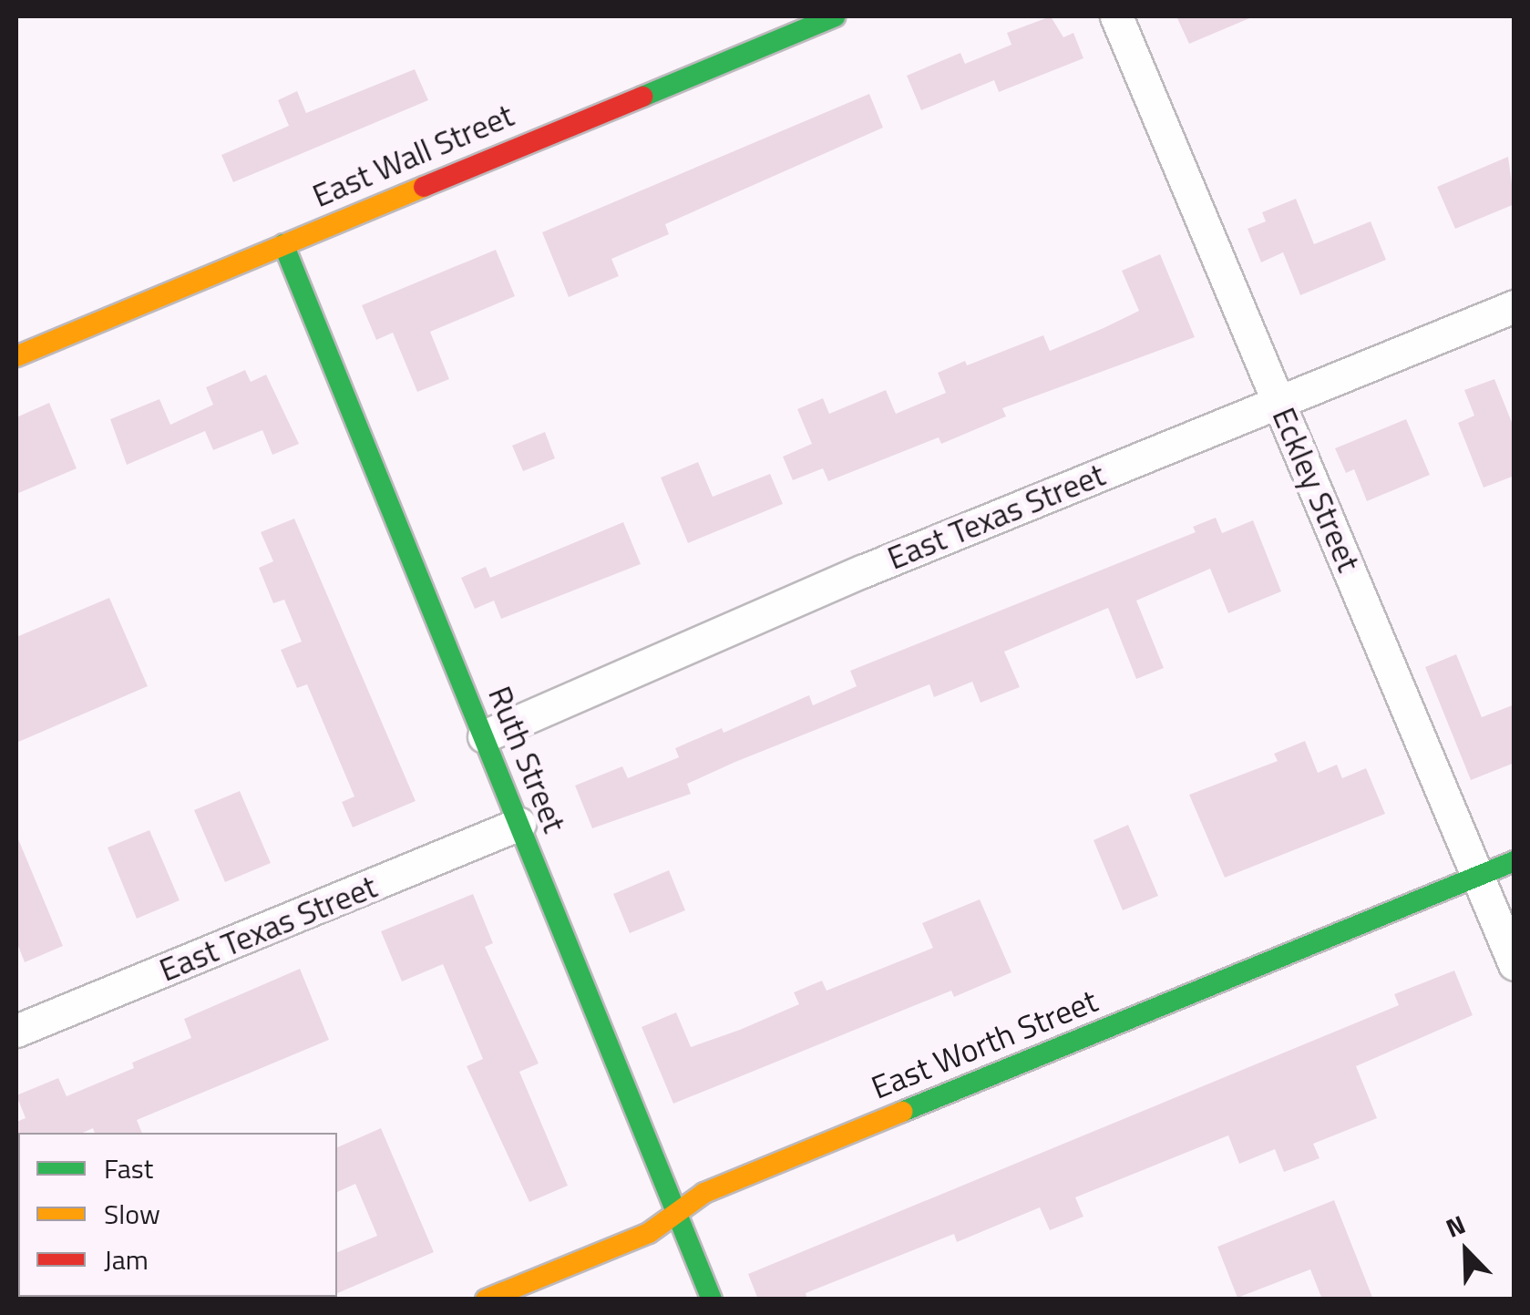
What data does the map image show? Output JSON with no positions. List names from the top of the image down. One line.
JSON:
{"streets":{"street":["East Wall Street","Eckley Street","East Texas Street","Ruth Street","East Worth Street"]},"crossings":[["East Wall Street","Ruth Street"],["Eckley Street","East Texas Street"],["Eckley Street","East Worth Street"],["East Texas Street","Ruth Street"],["Ruth Street","East Worth Street"]],"legend":["Fast","Slow","Jam"],"north":"top left"}
